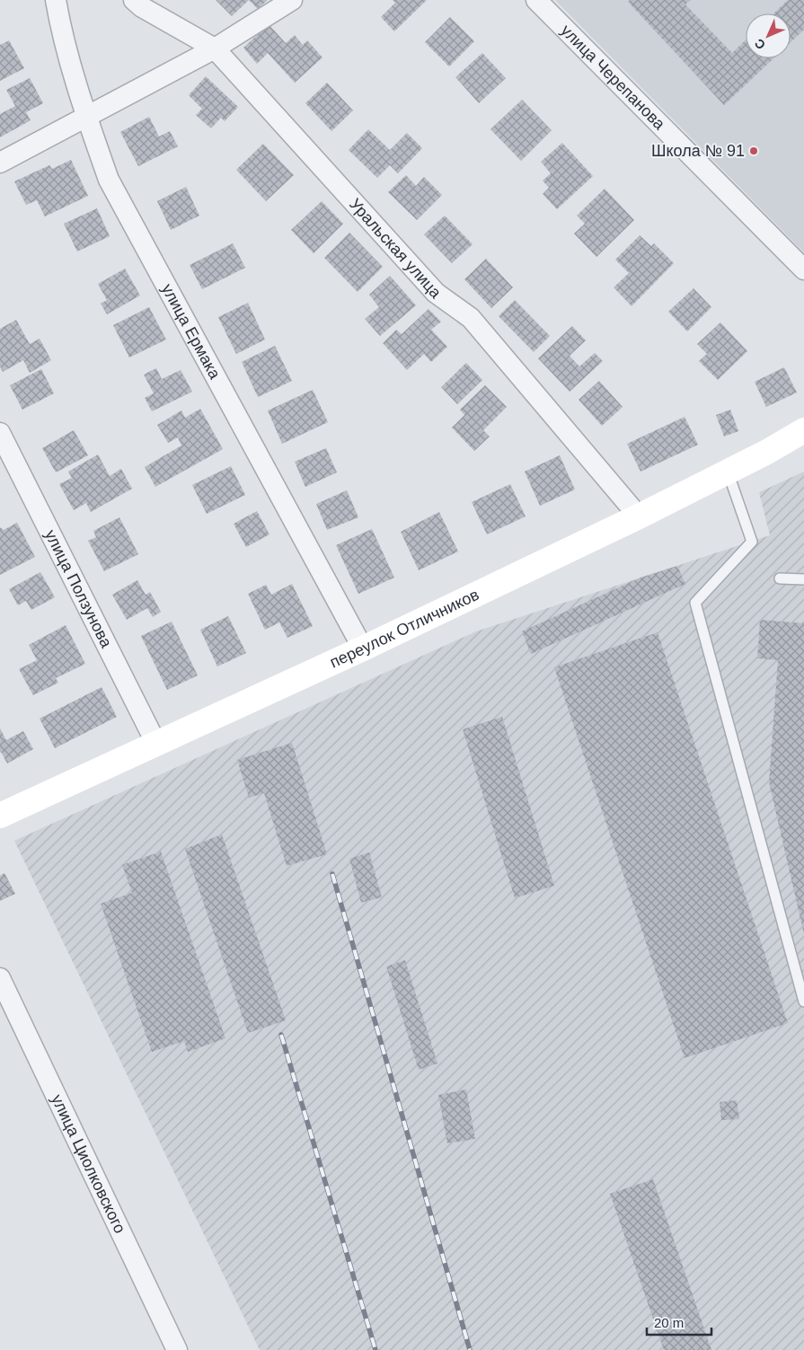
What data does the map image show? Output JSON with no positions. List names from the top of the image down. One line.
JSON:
{"streets":{"main road":["переулок Отличников"],"street":["улица Черепанова","Уральская улица","улица Ермака","улица Ползунова","улица Циолковского"]},"crossings":[["Уральская улица","переулок Отличников"],["улица Ермака","переулок Отличников"],["улица Ползунова","переулок Отличников"]],"places":["Школа № 91"],"scale_bar":"20 m","north":"bottom left"}
